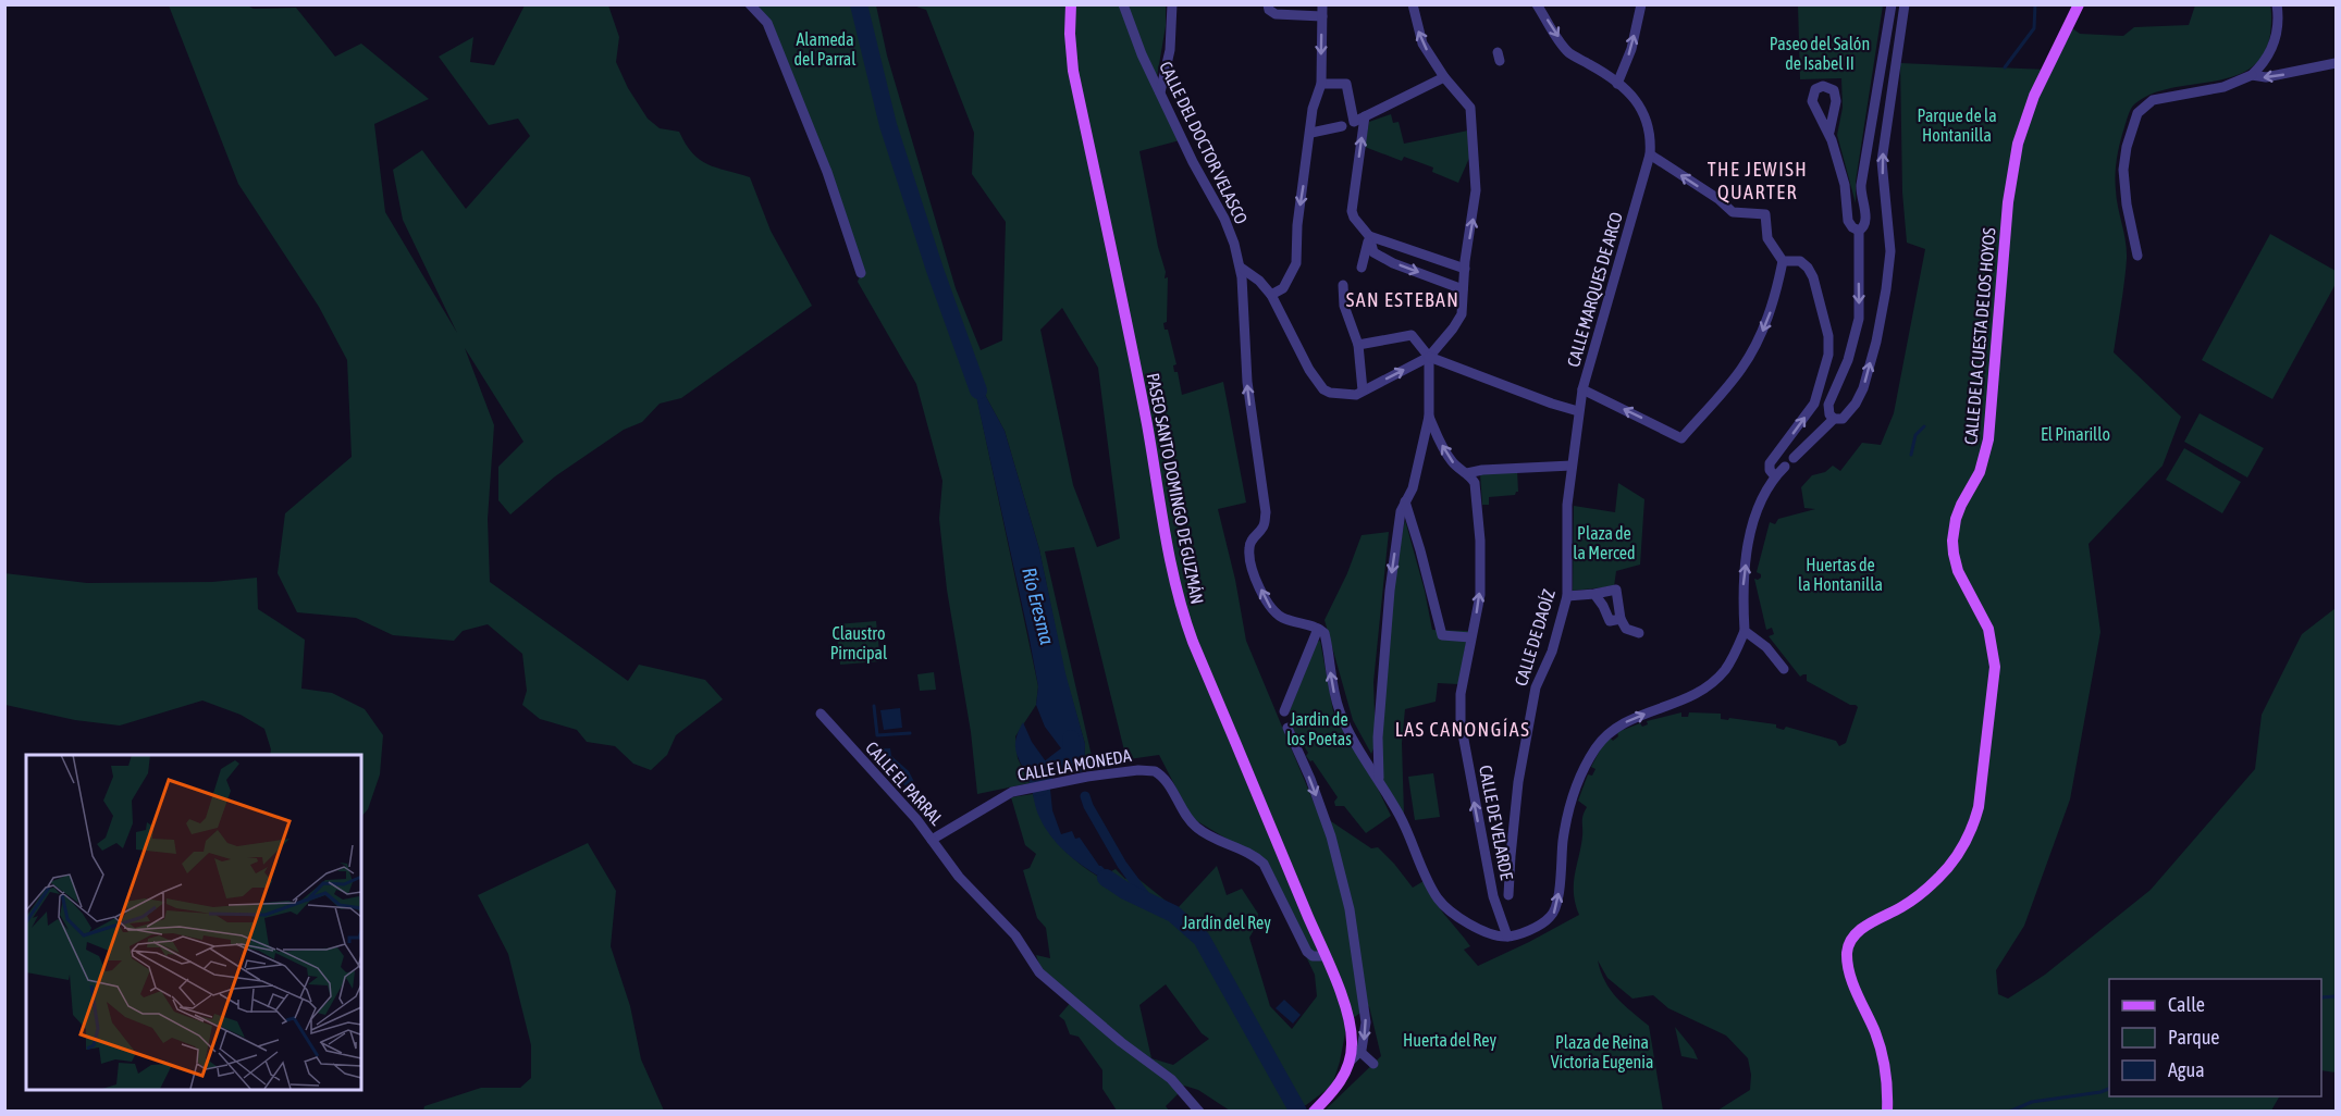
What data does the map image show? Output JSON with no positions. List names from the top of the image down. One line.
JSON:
{"streets":{"main road":["CALLE DE LA CUESTA DE LOS HOYOS","PASEO SANTO DOMINGO DE GUZMÁN"],"street":["CALLE DEL DOCTOR VELASCO","CALLE MARQUES DE ARCO","CALLE DE DAOÍZ","CALLE LA MONEDA","CALLE EL PARRAL","CALLE DE VELARDE"]},"crossings":[["CALLE MARQUES DE ARCO","CALLE DE DAOÍZ"],["PASEO SANTO DOMINGO DE GUZMÁN","CALLE LA MONEDA"],["CALLE LA MONEDA","CALLE EL PARRAL"]],"one_way":["CALLE DEL DOCTOR VELASCO"],"districts":["THE JEWISH QUARTER","SAN ESTEBAN","LAS CANONGÍAS"],"water":["Río Eresma"],"parks":["Alameda del Parral","Paseo del Salón de Isabel II","Parque de la Hontanilla","El Pinarillo","Plaza de la Merced","Huertas de la Hontanilla","Claustro Pirncipal","Jardin de los Poetas","Jardín del Rey","Huerta del Rey","Plaza de Reina Victoria Eugenia"],"legend":["Calle","Parque","Agua"]}
